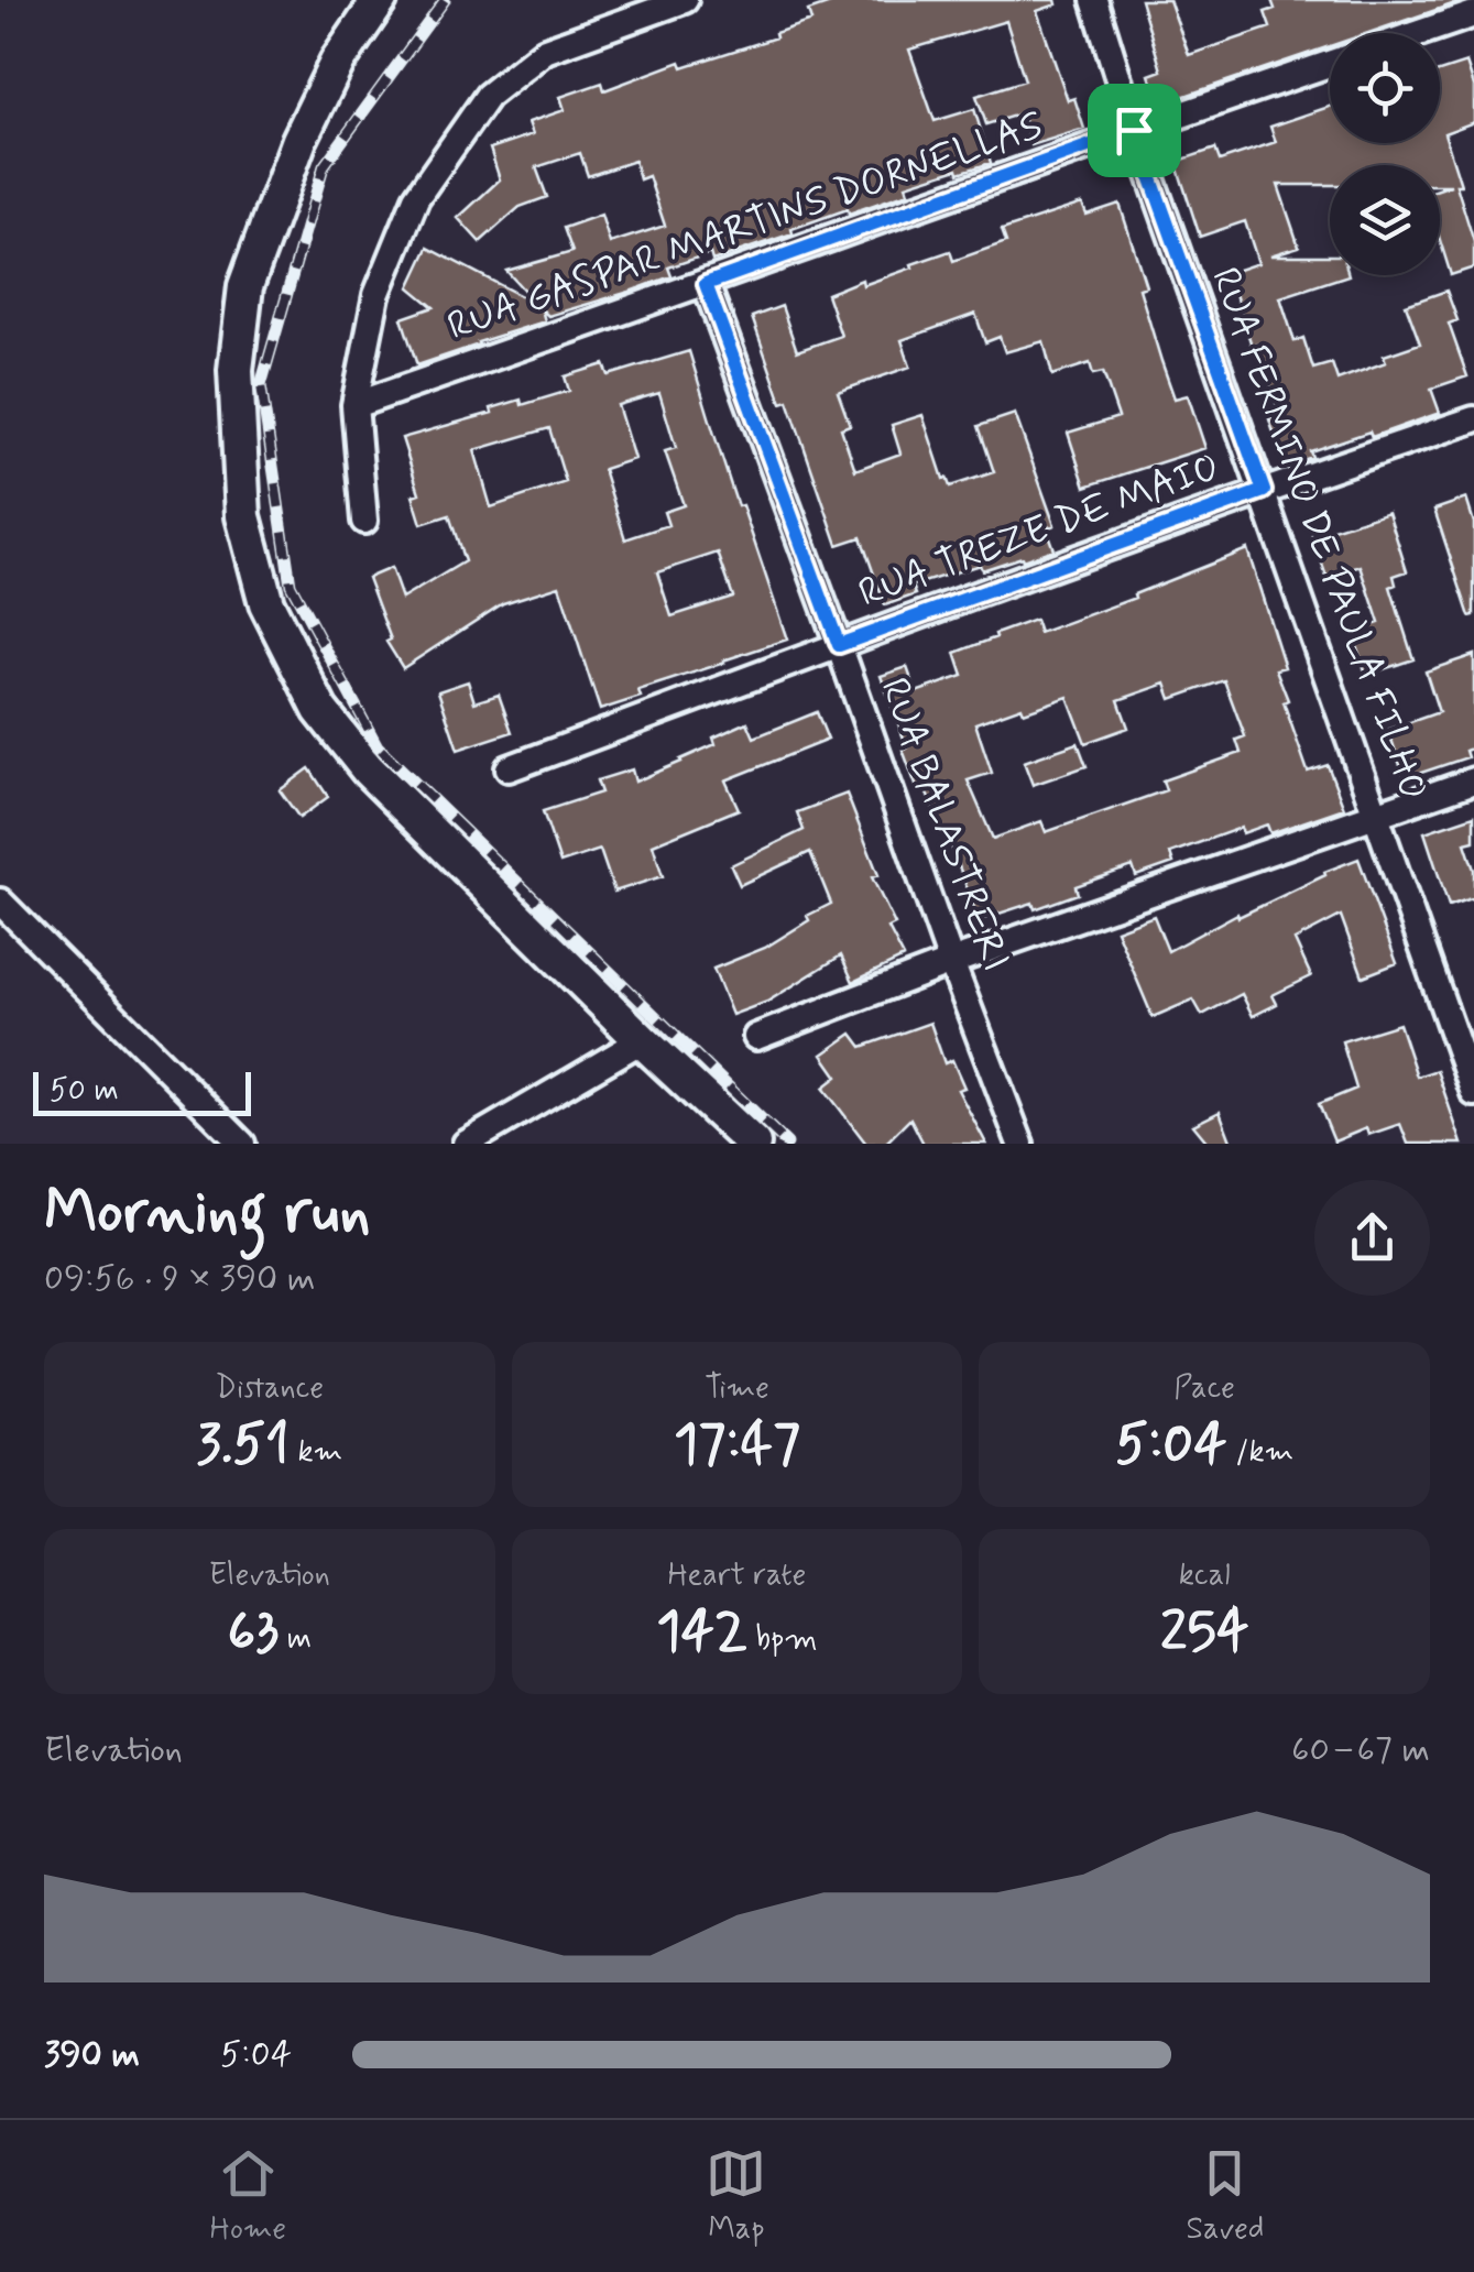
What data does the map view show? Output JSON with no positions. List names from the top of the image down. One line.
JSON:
{"streets":{"street":["RUA GASPAR MARTINS DORNELLAS","RUA TREZE DE MAIO","RUA FERMINO DE PAULA FILHO","RUA BALASTRERI"]},"crossings":[["RUA GASPAR MARTINS DORNELLAS","RUA FERMINO DE PAULA FILHO"],["RUA GASPAR MARTINS DORNELLAS","RUA BALASTRERI"],["RUA TREZE DE MAIO","RUA FERMINO DE PAULA FILHO"],["RUA TREZE DE MAIO","RUA BALASTRERI"]],"scale_bar":"50 m","page":{"scale":"50 m","heading":["Morning run","09:56 · 9 × 390 m"],"stats":[["Distance","3.51 km"],["Time","17:47"],["Pace","5:04 /km"],["Elevation","63 m"],["Heart rate","142 bpm"],["kcal","254"]],"chart":["Elevation","60–67 m"],"list":[{"name":"390 m","note":"5:04"}],"tabs":["Home","Map","Saved"]}}
